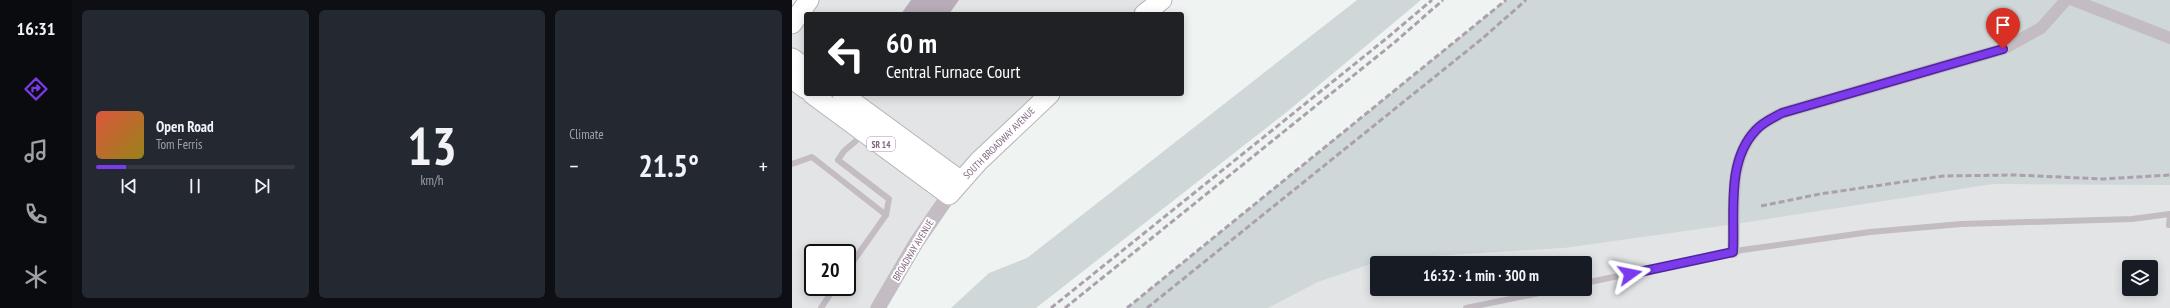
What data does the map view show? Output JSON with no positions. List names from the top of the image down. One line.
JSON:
{"streets":{"main road":["SOUTH BROADWAY AVENUE","SR 14"],"street":["BROADWAY AVENUE"]},"crossings":[["SOUTH BROADWAY AVENUE","SR 14"],["SOUTH BROADWAY AVENUE","BROADWAY AVENUE"],["SR 14","BROADWAY AVENUE"]],"page":{"tabs":"16:31","tile":[["13","km/h"],"Climate"],"turn":["60 m","Central Furnace Court"],"song":["Open Road","Tom Ferris"],"heat":["−","21.5°","+"],"limit":"20","trip":"16:32 · 1 min · 300 m"}}
